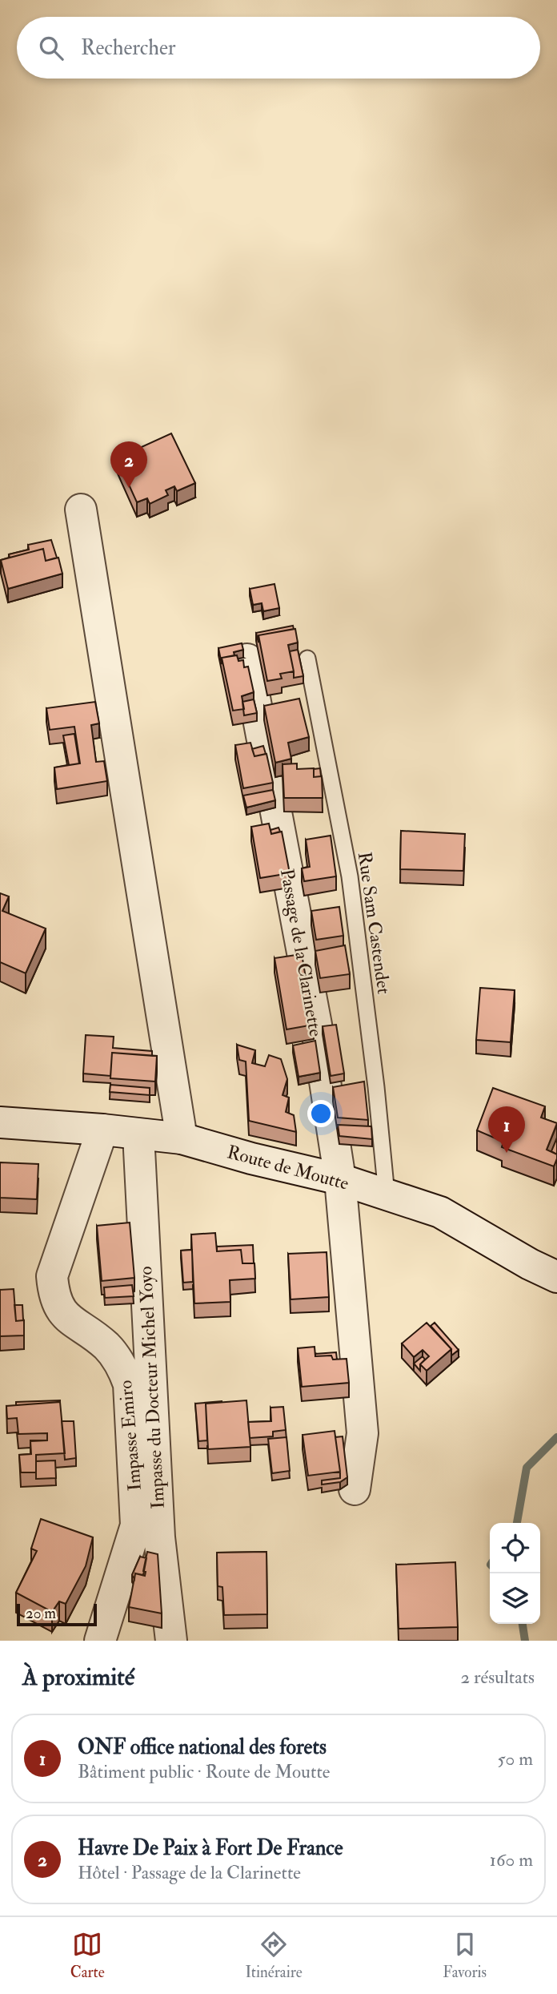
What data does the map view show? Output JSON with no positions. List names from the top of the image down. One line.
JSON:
{"streets":{"street":["Passage de la Clarinette","Route de Moutte","Impasse du Docteur Michel Yoyo","Impasse Emiro"],"lane":["Rue Sam Castendet"]},"crossings":[["Rue Sam Castendet","Route de Moutte"],["Passage de la Clarinette","Route de Moutte"],["Route de Moutte","Impasse du Docteur Michel Yoyo"],["Route de Moutte","Impasse Emiro"]],"scale_bar":"20 m","page":{"search":"Rechercher","pins":["2","1"],"scale":"20 m","heading":["À proximité","2 résultats"],"list":[{"mark":"1","name":"ONF office national des forets","note":"Bâtiment public · Route de Moutte","value":"50 m"},{"mark":"2","name":"Havre De Paix à Fort De France","note":"Hôtel · Passage de la Clarinette","value":"160 m"}],"nav":["Carte","Itinéraire","Favoris"]}}
